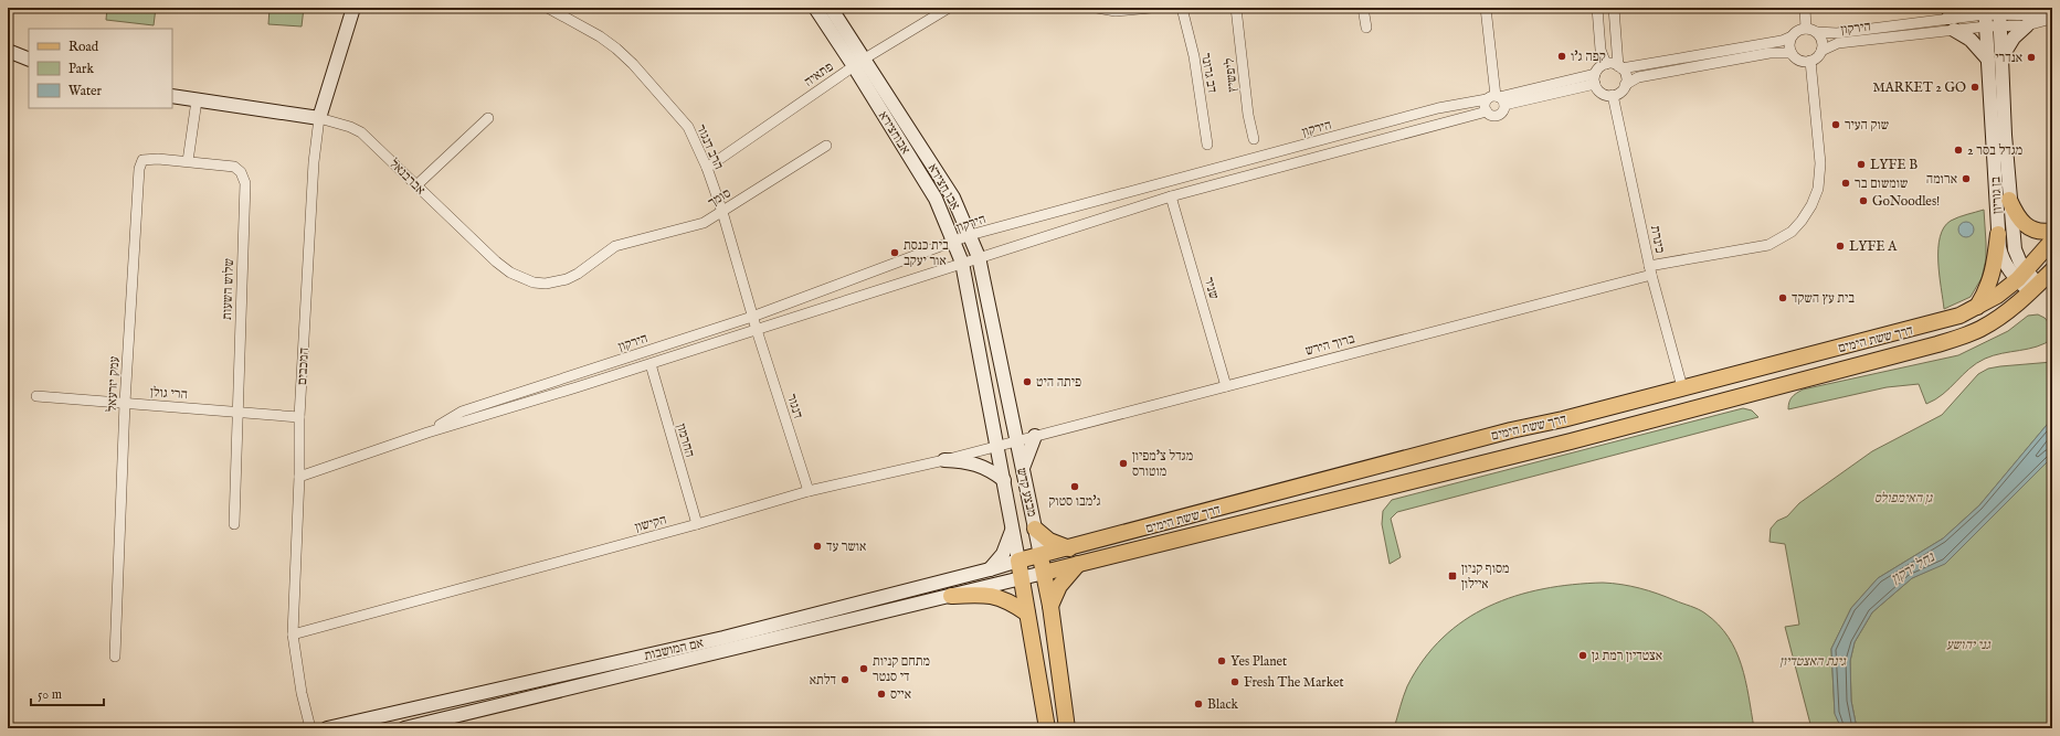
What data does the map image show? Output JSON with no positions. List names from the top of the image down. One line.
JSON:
{"streets":{"main road":["אבוחצירא","אברבנאל","אבו חצירא","בן גוריון","דרך ששת הימים","המכבים","מבצע קדש","אם המושבות"],"street":["הירקון","דב גרונר","פתאיה","ליפשיץ","הרב דנגור","סומך","כינרת","שניר","שלוש השעות","ברוך הירש","עמק יזרעאל","הרי גולן","דנגור","החרמון","הקישון"]},"crossings":[["הירקון","אבוחצירא"],["הירקון","הרב דנגור"],["הירקון","אבו חצירא"],["הירקון","בן גוריון"],["הירקון","כינרת"],["הירקון","שניר"],["הירקון","ברוך הירש"],["הירקון","המכבים"],["הירקון","דנגור"],["הירקון","החרמון"],["הירקון","מבצע קדש"],["פתאיה","אבוחצירא"],["פתאיה","הרב דנגור"],["פתאיה","אבו חצירא"],["אבוחצירא","אבו חצירא"],["אבוחצירא","מבצע קדש"],["הרב דנגור","סומך"],["הרב דנגור","דנגור"],["אברבנאל","סומך"],["אברבנאל","המכבים"],["אבו חצירא","מבצע קדש"],["בן גוריון","דרך ששת הימים"],["כינרת","דרך ששת הימים"],["כינרת","ברוך הירש"],["שניר","ברוך הירש"],["שלוש השעות","עמק יזרעאל"],["שלוש השעות","הרי גולן"],["דרך ששת הימים","מבצע קדש"],["דרך ששת הימים","אם המושבות"],["ברוך הירש","מבצע קדש"],["ברוך הירש","הקישון"],["המכבים","הרי גולן"],["המכבים","הקישון"],["עמק יזרעאל","הרי גולן"],["דנגור","הקישון"],["החרמון","הקישון"],["מבצע קדש","הקישון"],["מבצע קדש","אם המושבות"]],"water":["נחל ירקון"],"parks":["גן האימפולס","גני יהושע","גינת האצטדיון"],"places":{"other":["קפה ג'ו","אנדרי","MARKET 2 GO","שוק העיר","מגדל בסר 2","LYFE B","ארומה","שומשום בר","GoNoodles!","LYFE A","בית כנסת אור יעקב","בית עץ השקד","פיתה היט","מגדל צ'מפיון מוטורס","ג'מבו סטוק","אושר עד","אצטדיון רמת גן","Yes Planet","מתחם קניות די סנטר","דלתא","Fresh The Market","אייס","Black"],"transit":["מסוף קניון איילון"]},"legend":["Road","Park","Water"],"scale_bar":"50 m"}
